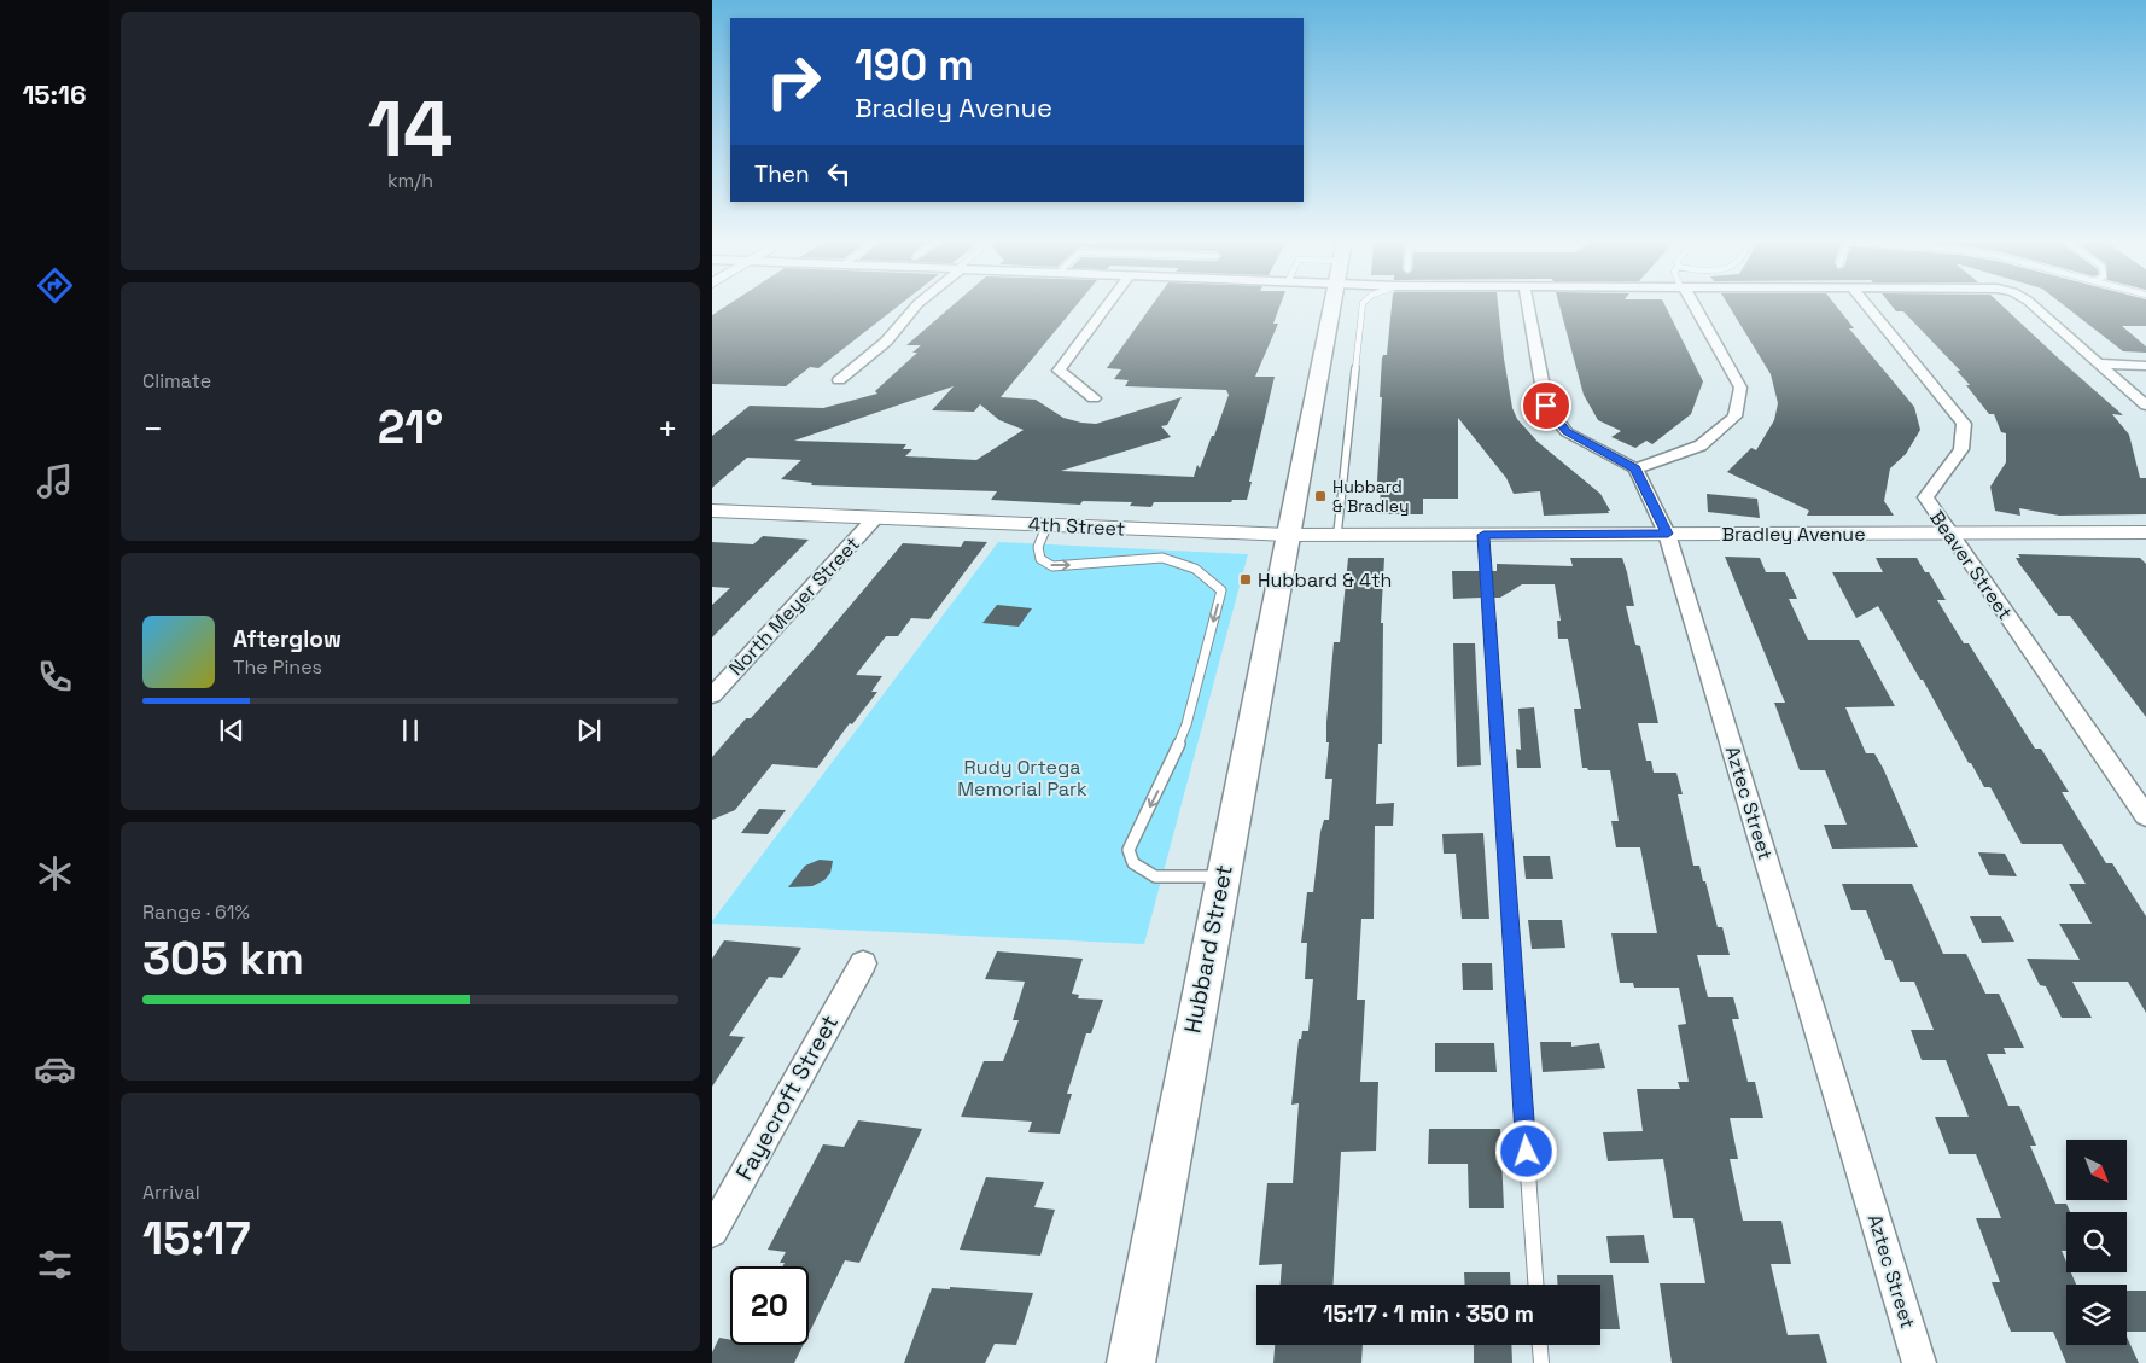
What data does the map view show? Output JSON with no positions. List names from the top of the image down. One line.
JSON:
{"streets":{"main road":["Hubbard Street"],"street":["4th Street","Bradley Avenue","Beaver Street","North Meyer Street","Aztec Street","Fayecroft Street"]},"crossings":[["4th Street","Bradley Avenue"],["4th Street","North Meyer Street"],["4th Street","Hubbard Street"],["Bradley Avenue","Beaver Street"],["Bradley Avenue","Aztec Street"]],"parks":["Rudy Ortega Memorial Park"],"places":{"transit":["Hubbard & Bradley","Hubbard & 4th"]},"north":"bottom right","page":{"tabs":"15:16","tile":[["14","km/h"],"Climate",["Range · 61%","305 km"],["Arrival","15:17"]],"turn":["190 m","Bradley Avenue"],"then":"Then","heat":["−","21°","+"],"song":["Afterglow","The Pines"],"limit":"20","trip":"15:17 · 1 min · 350 m"}}
